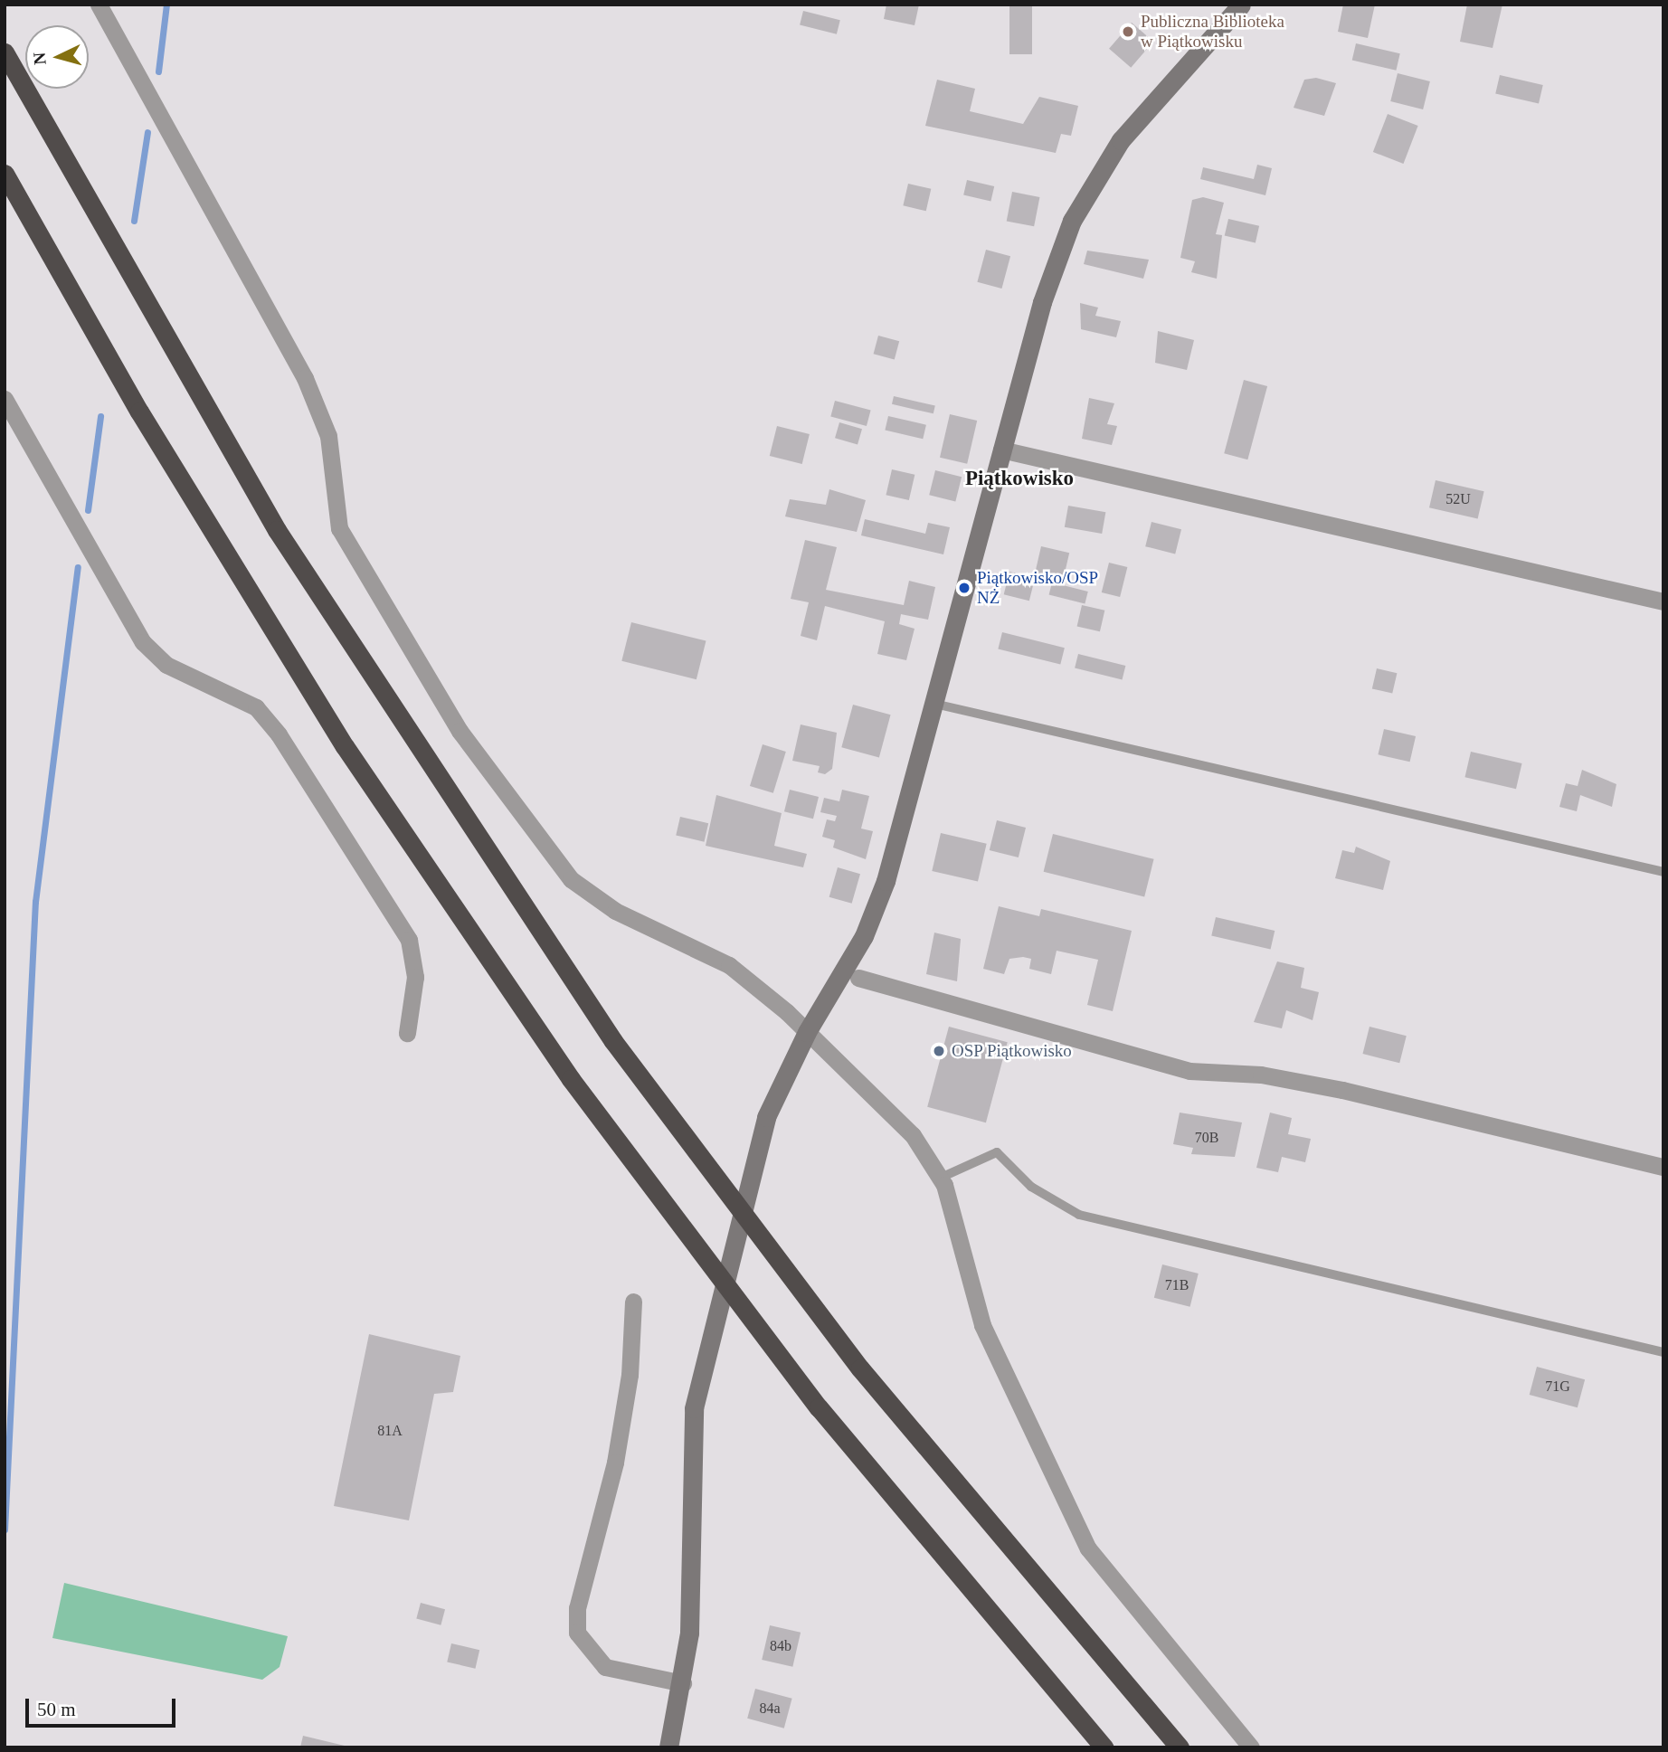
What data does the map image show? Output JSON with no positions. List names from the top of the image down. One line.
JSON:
{"districts":["Piątkowisko"],"places":["Publiczna Biblioteka w Piątkowisku","Piątkowisko/OSP NŻ","OSP Piątkowisko"],"house_numbers":["52U","70B","71B","71G","81A","84b","84a"],"scale_bar":"50 m","north":"left"}
